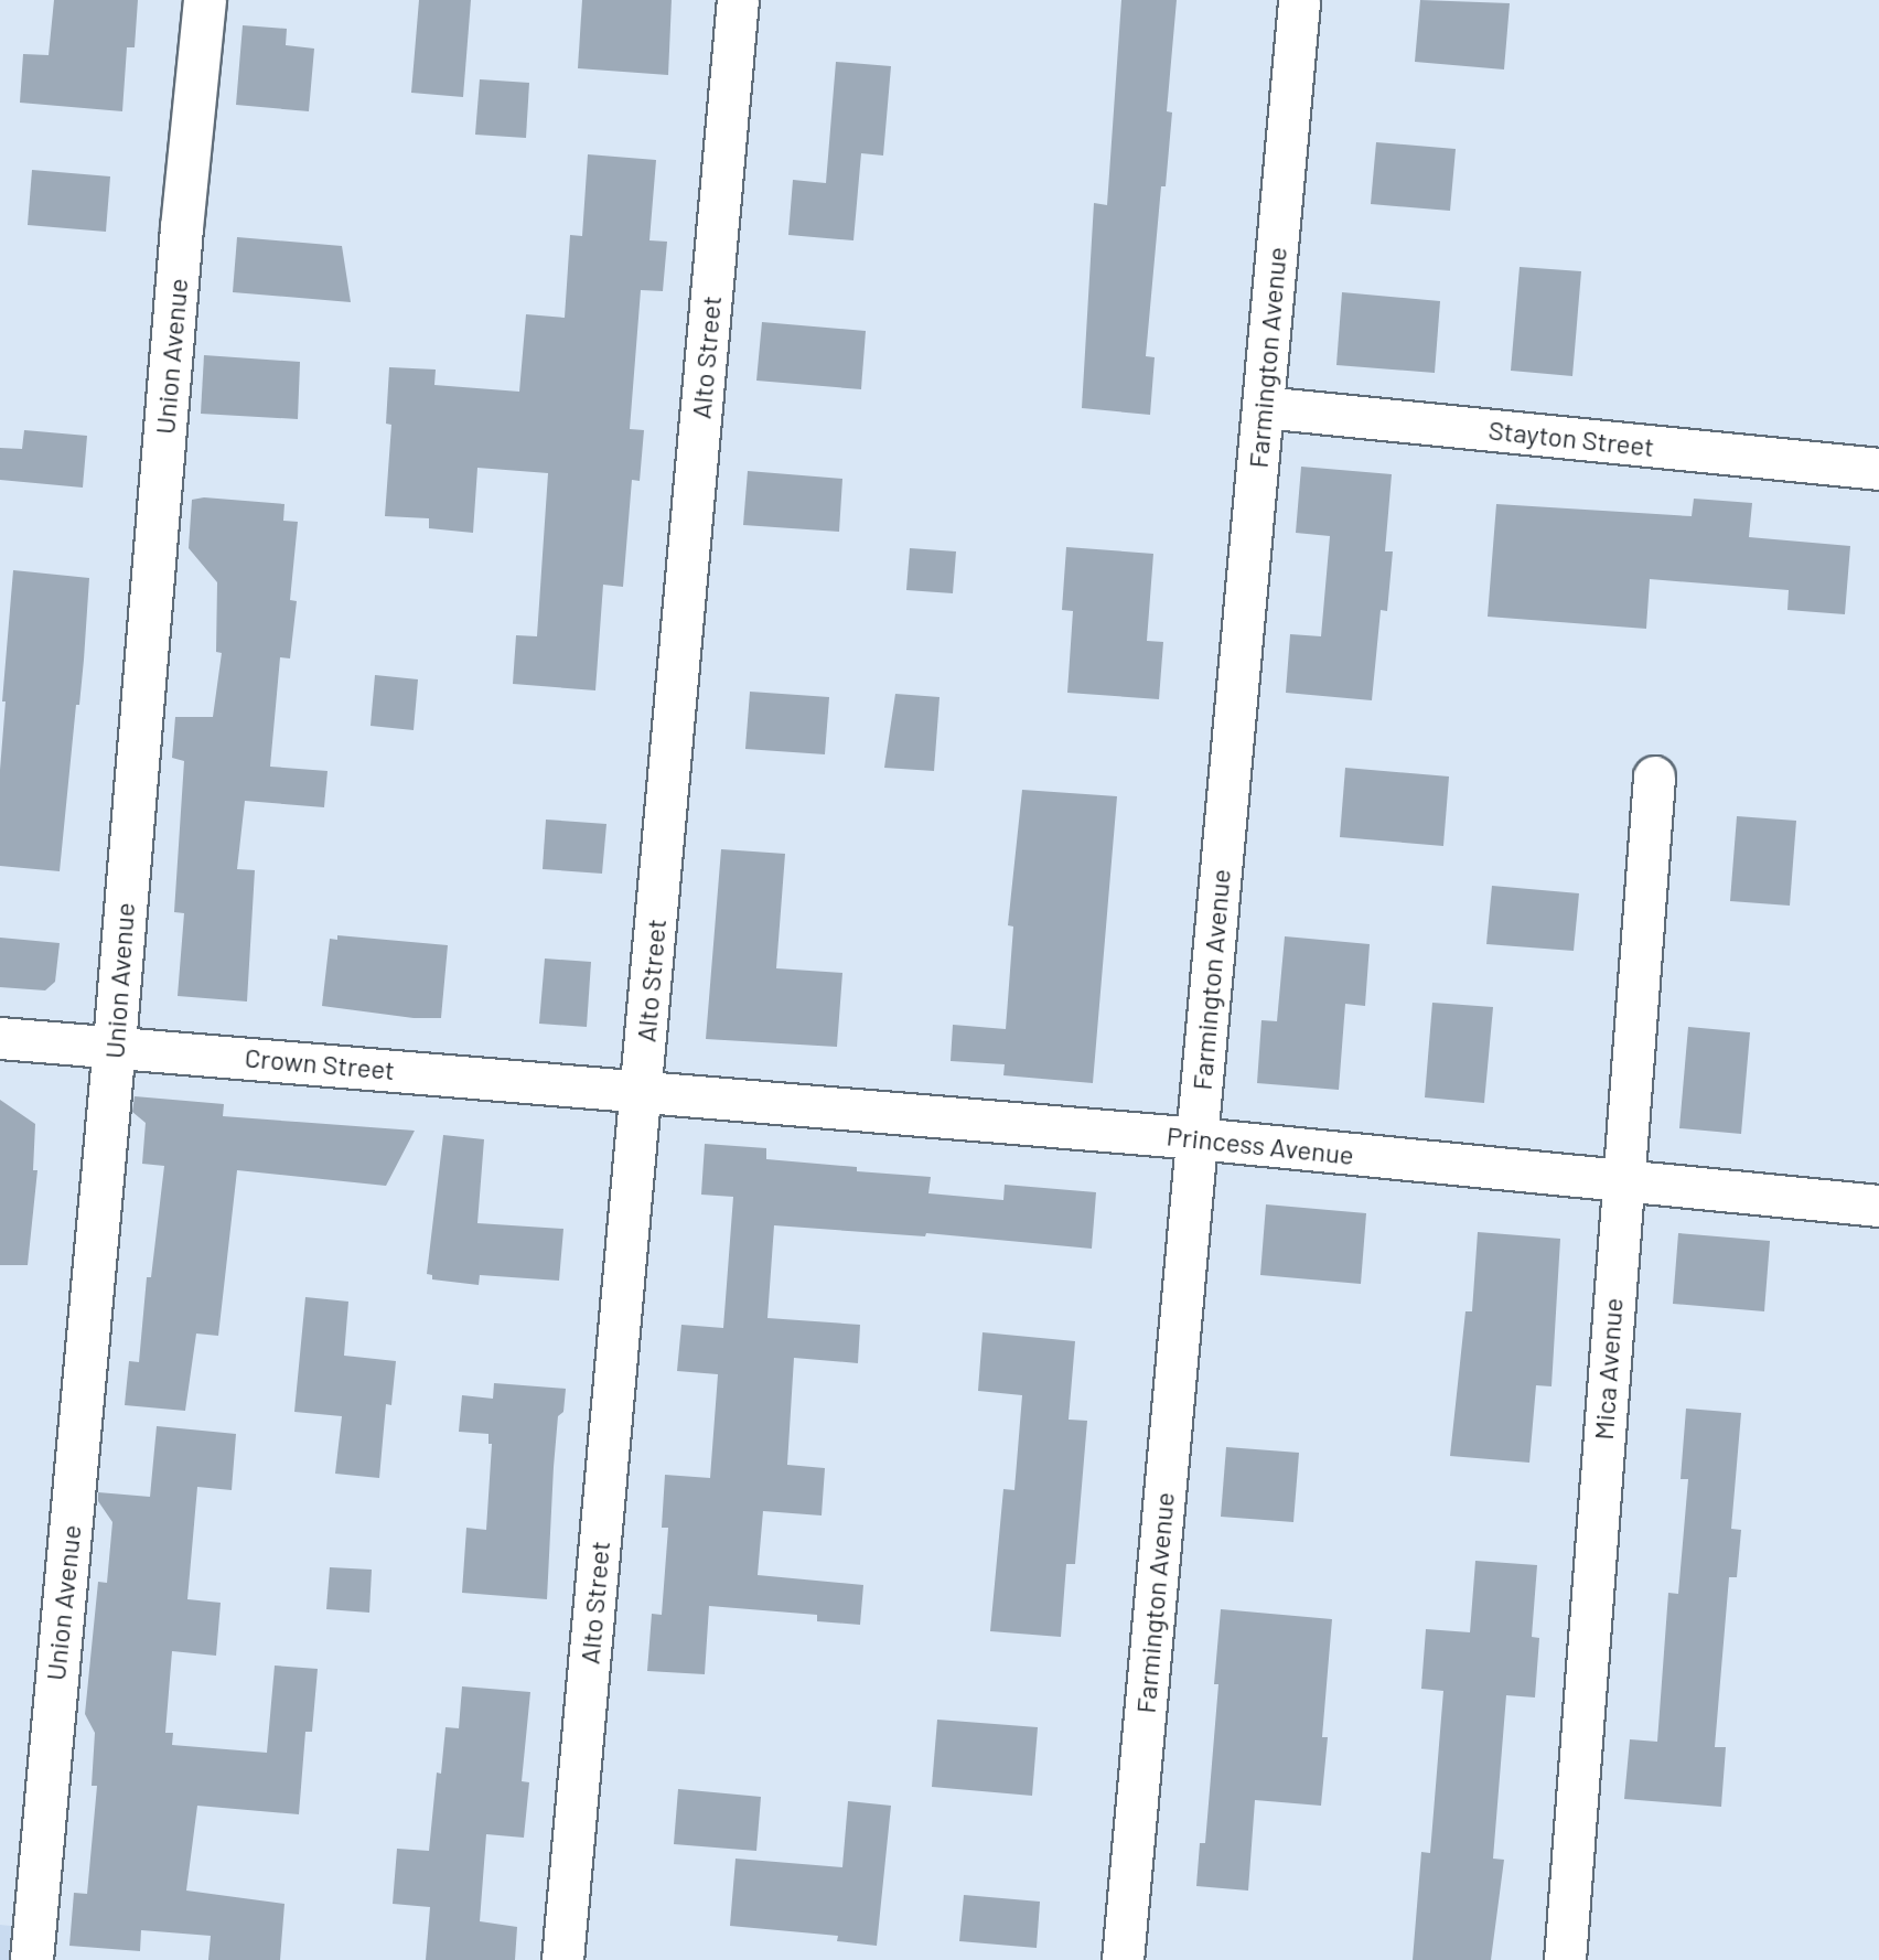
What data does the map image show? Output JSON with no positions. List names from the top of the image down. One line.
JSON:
{"streets":{"main road":["Union Avenue"],"street":["Alto Street","Farmington Avenue","Stayton Street","Crown Street","Princess Avenue","Mica Avenue"]},"crossings":[["Union Avenue","Crown Street"],["Alto Street","Crown Street"],["Alto Street","Princess Avenue"],["Farmington Avenue","Stayton Street"],["Farmington Avenue","Princess Avenue"],["Crown Street","Princess Avenue"],["Princess Avenue","Mica Avenue"]]}
